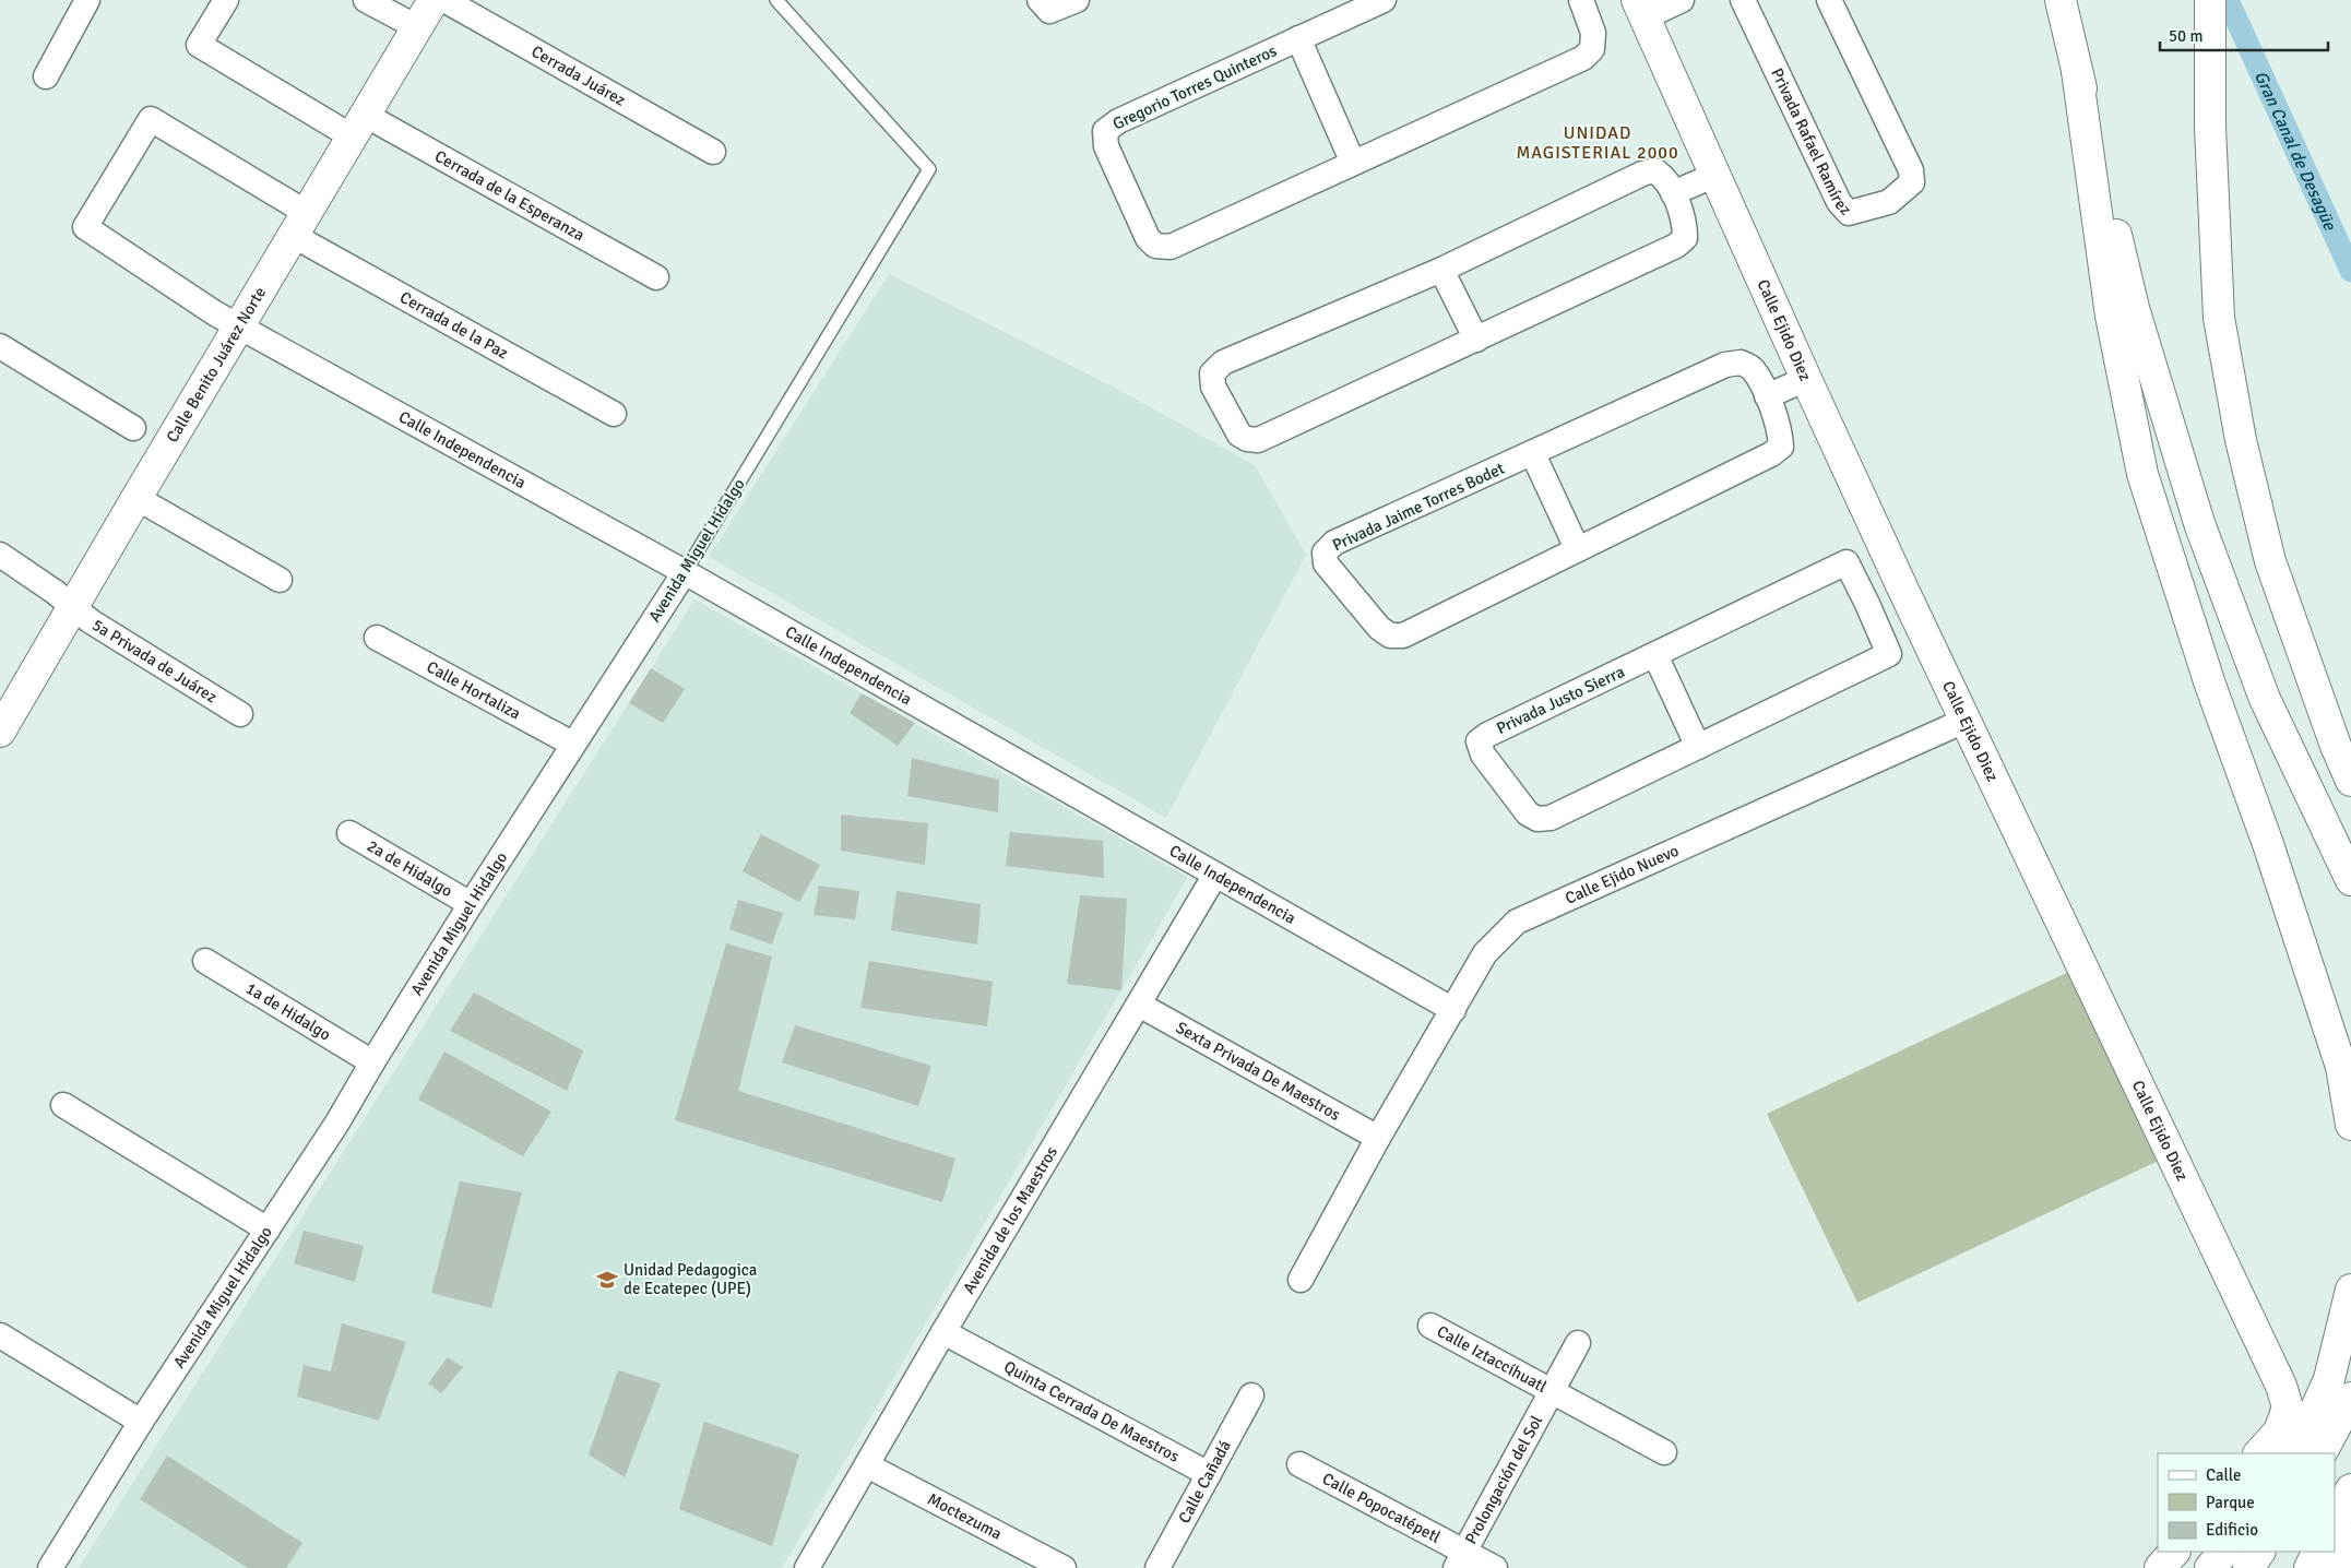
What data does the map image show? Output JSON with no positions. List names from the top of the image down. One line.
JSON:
{"streets":{"main road":["Calle Ejido Diez","Calle Benito Juárez Norte"],"street":["Cerrada Juárez","Gregorio Torres Quinteros","Privada Rafael Ramírez","Cerrada de la Esperanza","Cerrada de la Paz","Calle Independencia","Privada Jaime Torres Bodet","Avenida Miguel Hidalgo","5a Privada de Juárez","Calle Hortaliza","Privada Justo Sierra","2a de Hidalgo","Calle Ejido Nuevo","1a de Hidalgo","Sexta Privada De Maestros","Avenida de los Maestros","Calle Iztaccíhuatl","Quinta Cerrada De Maestros","Prolongación del Sol","Calle Cañadá","Calle Popocatépetl","Moctezuma"]},"crossings":[["Cerrada de la Esperanza","Calle Benito Juárez Norte"],["Cerrada de la Paz","Calle Benito Juárez Norte"],["Cerrada de la Paz","Calle Independencia"],["Calle Ejido Diez","Calle Ejido Nuevo"],["Calle Benito Juárez Norte","Calle Independencia"],["Calle Benito Juárez Norte","5a Privada de Juárez"],["Calle Independencia","Avenida Miguel Hidalgo"],["Calle Independencia","Calle Ejido Nuevo"],["Calle Independencia","Avenida de los Maestros"],["Avenida Miguel Hidalgo","Calle Hortaliza"],["Avenida Miguel Hidalgo","2a de Hidalgo"],["Avenida Miguel Hidalgo","1a de Hidalgo"],["Calle Ejido Nuevo","Sexta Privada De Maestros"],["Sexta Privada De Maestros","Avenida de los Maestros"],["Avenida de los Maestros","Quinta Cerrada De Maestros"],["Avenida de los Maestros","Moctezuma"],["Calle Iztaccíhuatl","Prolongación del Sol"],["Quinta Cerrada De Maestros","Calle Cañadá"],["Prolongación del Sol","Calle Popocatépetl"]],"districts":["UNIDAD MAGISTERIAL 2000"],"water":["Gran Canal de Desagüe"],"places":{"school or university":["Unidad Pedagogica de Ecatepec (UPE)"]},"legend":["Calle","Parque","Edificio"],"scale_bar":"50 m"}
